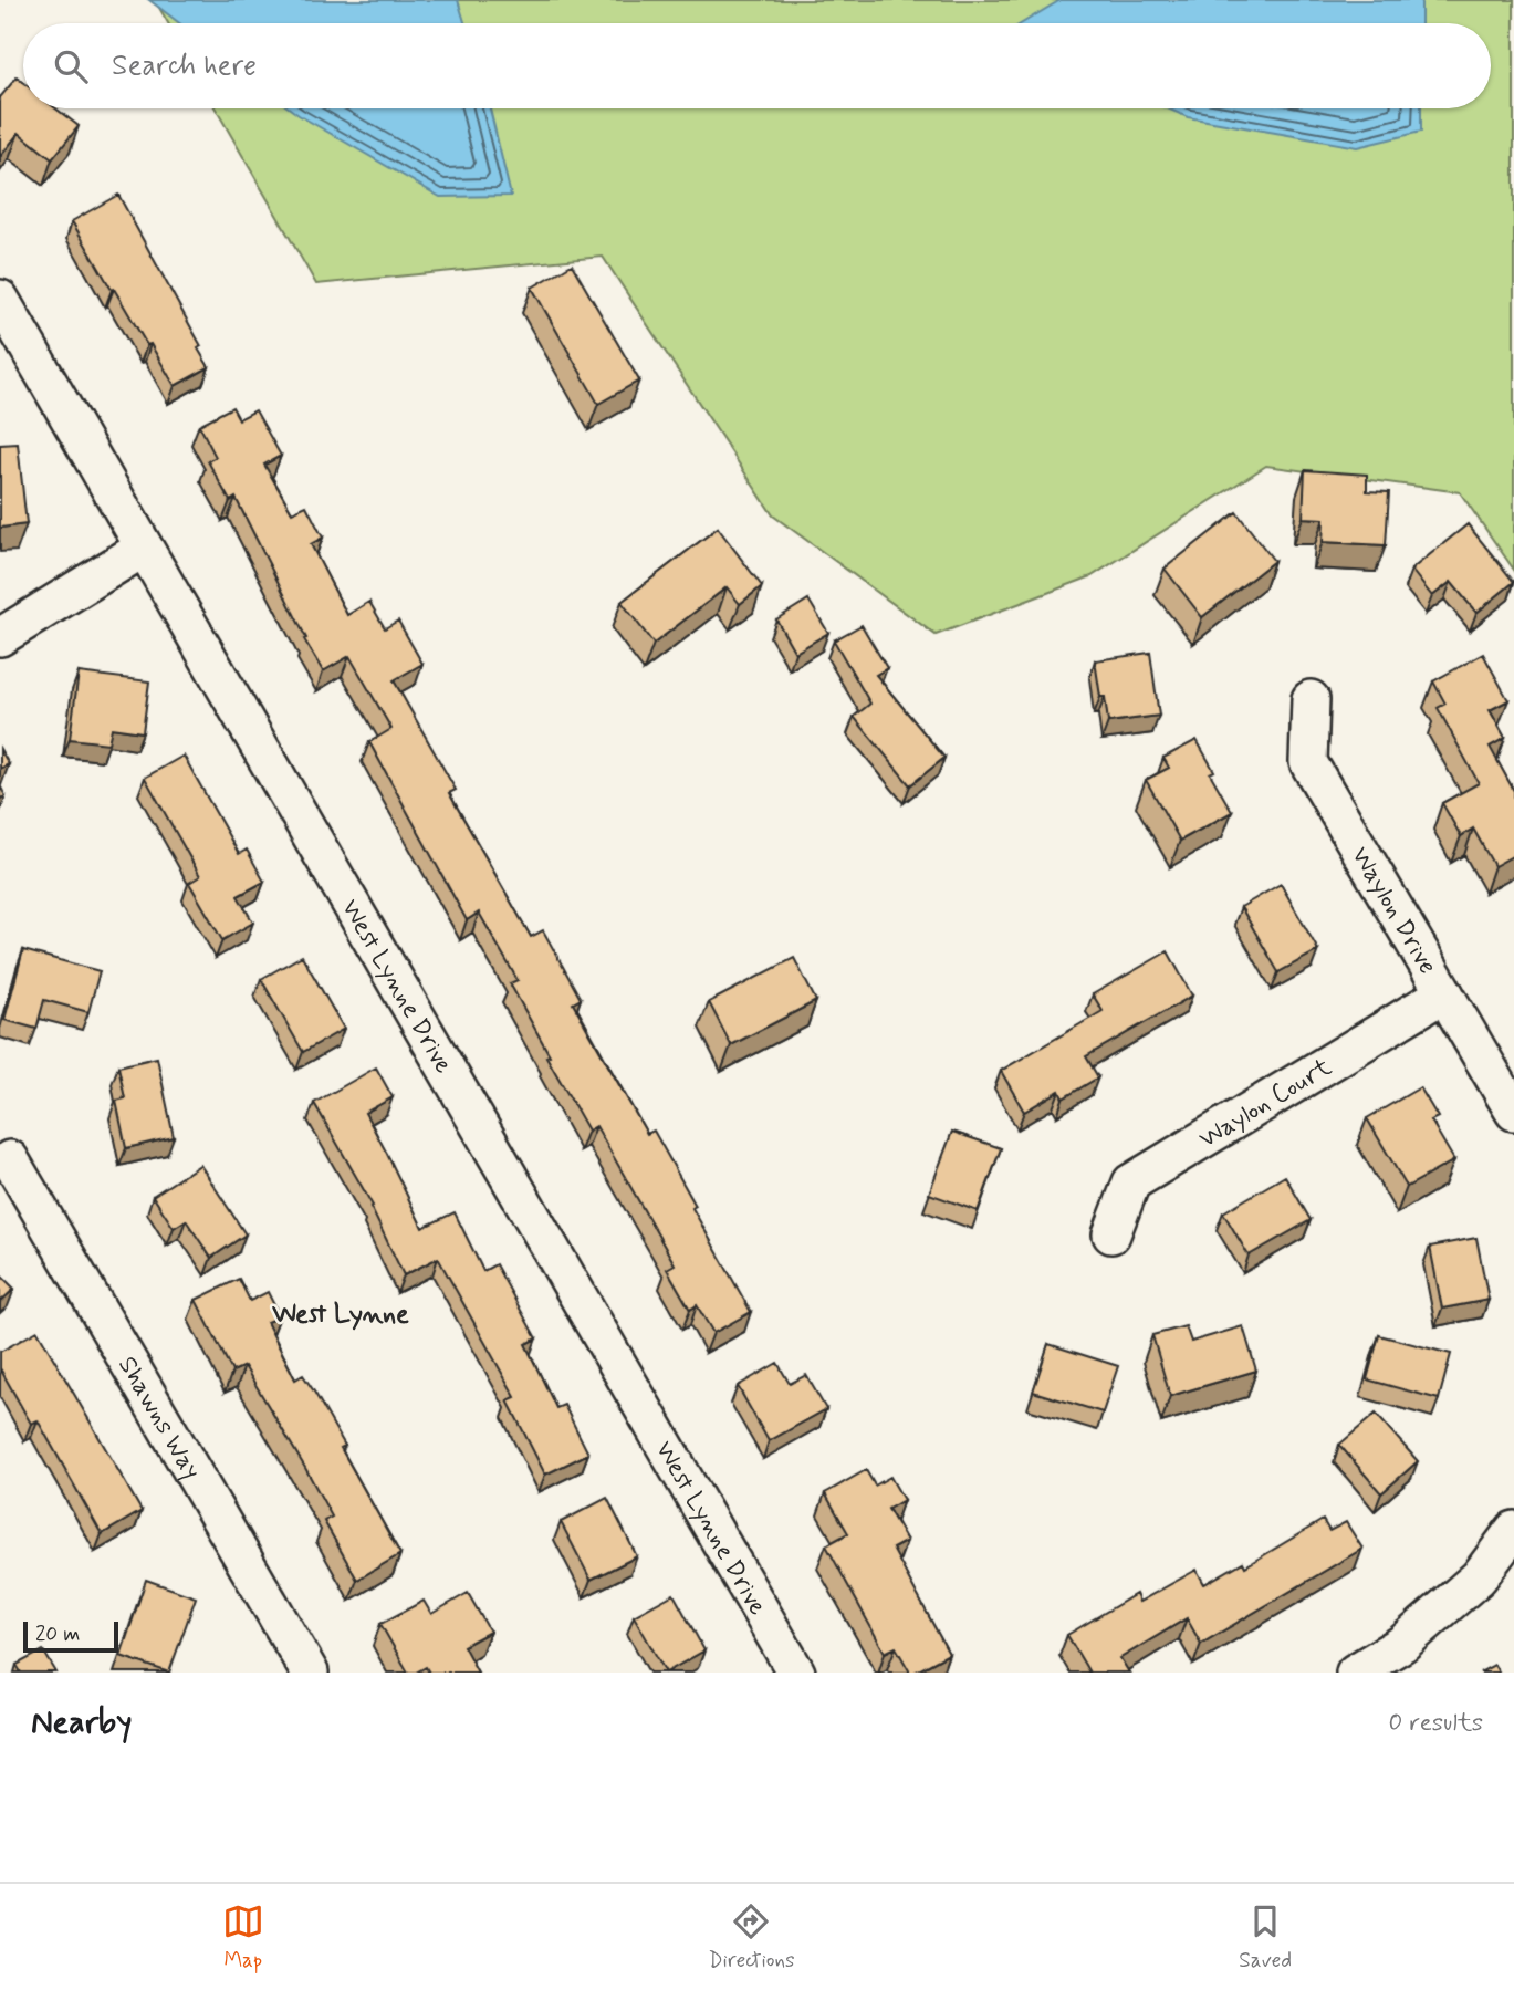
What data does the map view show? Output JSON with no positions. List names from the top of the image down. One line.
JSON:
{"streets":{"street":["Waylon Drive","West Lynne Drive","Waylon Court","Shawns Way"]},"crossings":[["Waylon Drive","Waylon Court"]],"districts":["West Lynne"],"scale_bar":"20 m","page":{"search":"Search here","scale":"20 m","heading":["Nearby","0 results"],"nav":["Map","Directions","Saved"]}}
